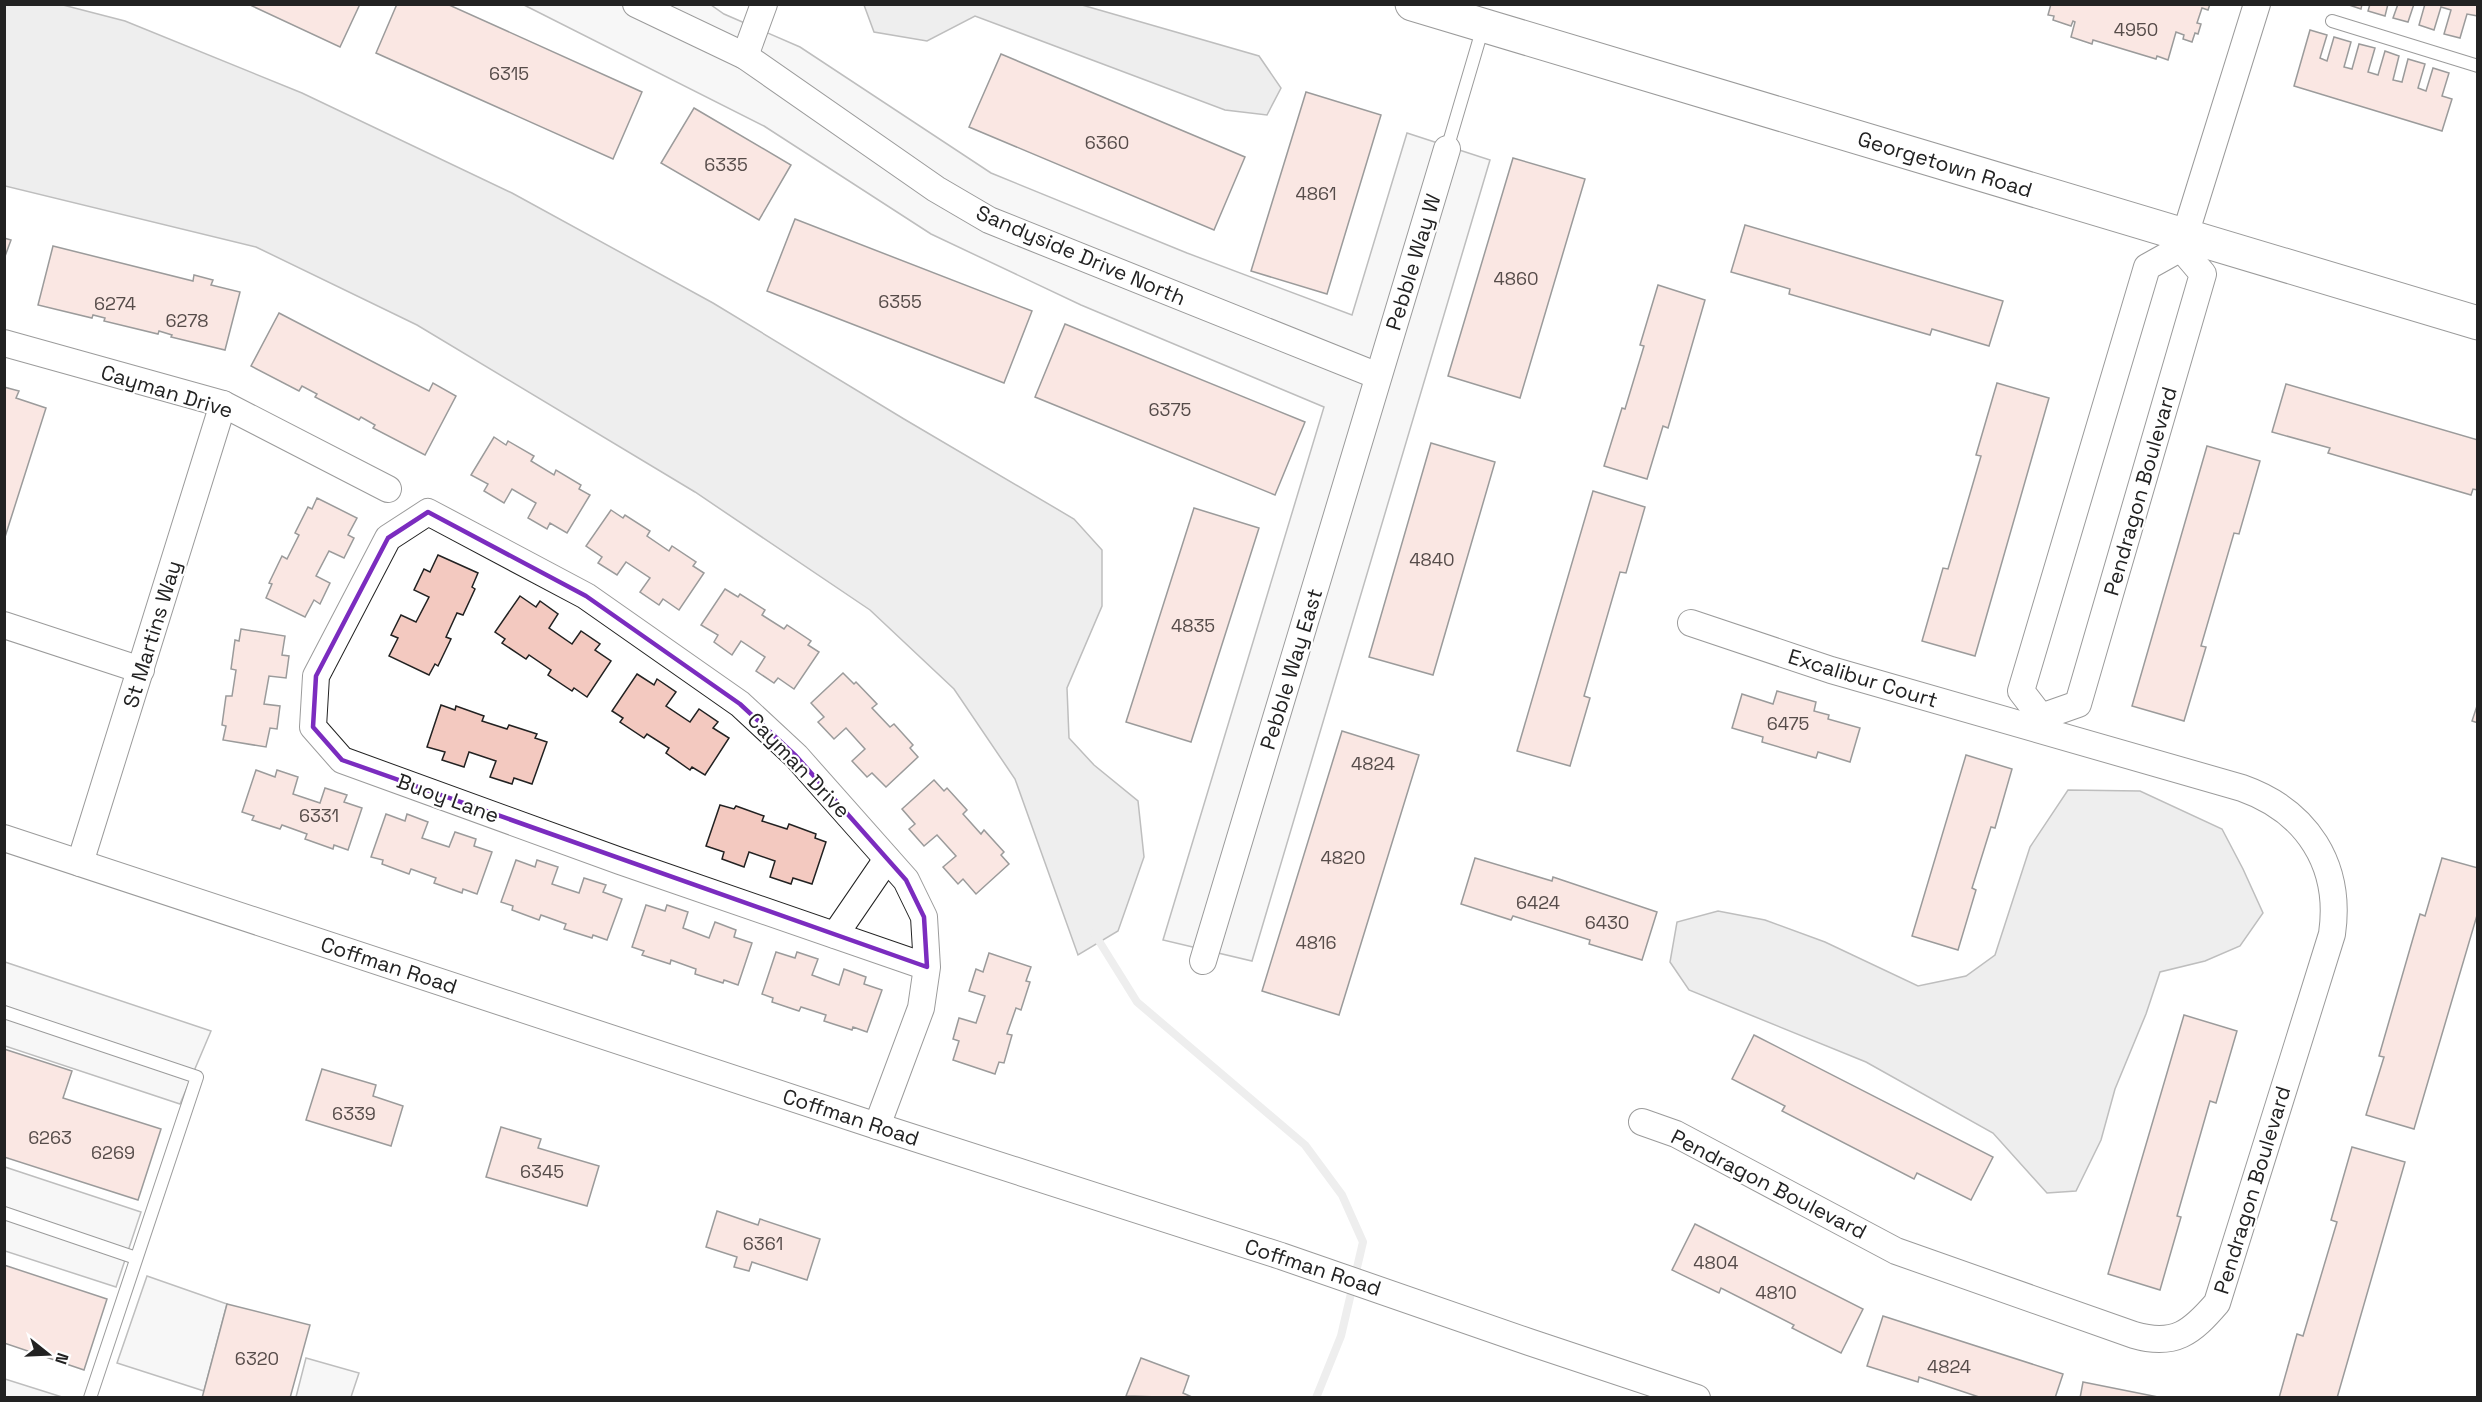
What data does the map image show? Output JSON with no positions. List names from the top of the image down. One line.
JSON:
{"streets":{"main road":["Georgetown Road"],"street":["Sandyside Drive North","Pebble Way W","Cayman Drive","Pendragon Boulevard","St Martins Way","Pebble Way East","Excalibur Court","Buoy Lane","Coffman Road"]},"crossings":[["Georgetown Road","Pendragon Boulevard"],["Sandyside Drive North","Pebble Way W"],["Sandyside Drive North","Pebble Way East"],["Pebble Way W","Pebble Way East"],["Cayman Drive","St Martins Way"],["Cayman Drive","Buoy Lane"],["Cayman Drive","Coffman Road"],["Pendragon Boulevard","Excalibur Court"],["St Martins Way","Coffman Road"]],"house_numbers":["4950","6315","6360","6335","4861","4860","6355","6274","6278","6375","4840","4835","6475","4824","6331","4820","6424","6430","4816","6339","6263","6269","6345","6361","4804","4810","6320","4824"],"north":"right"}
